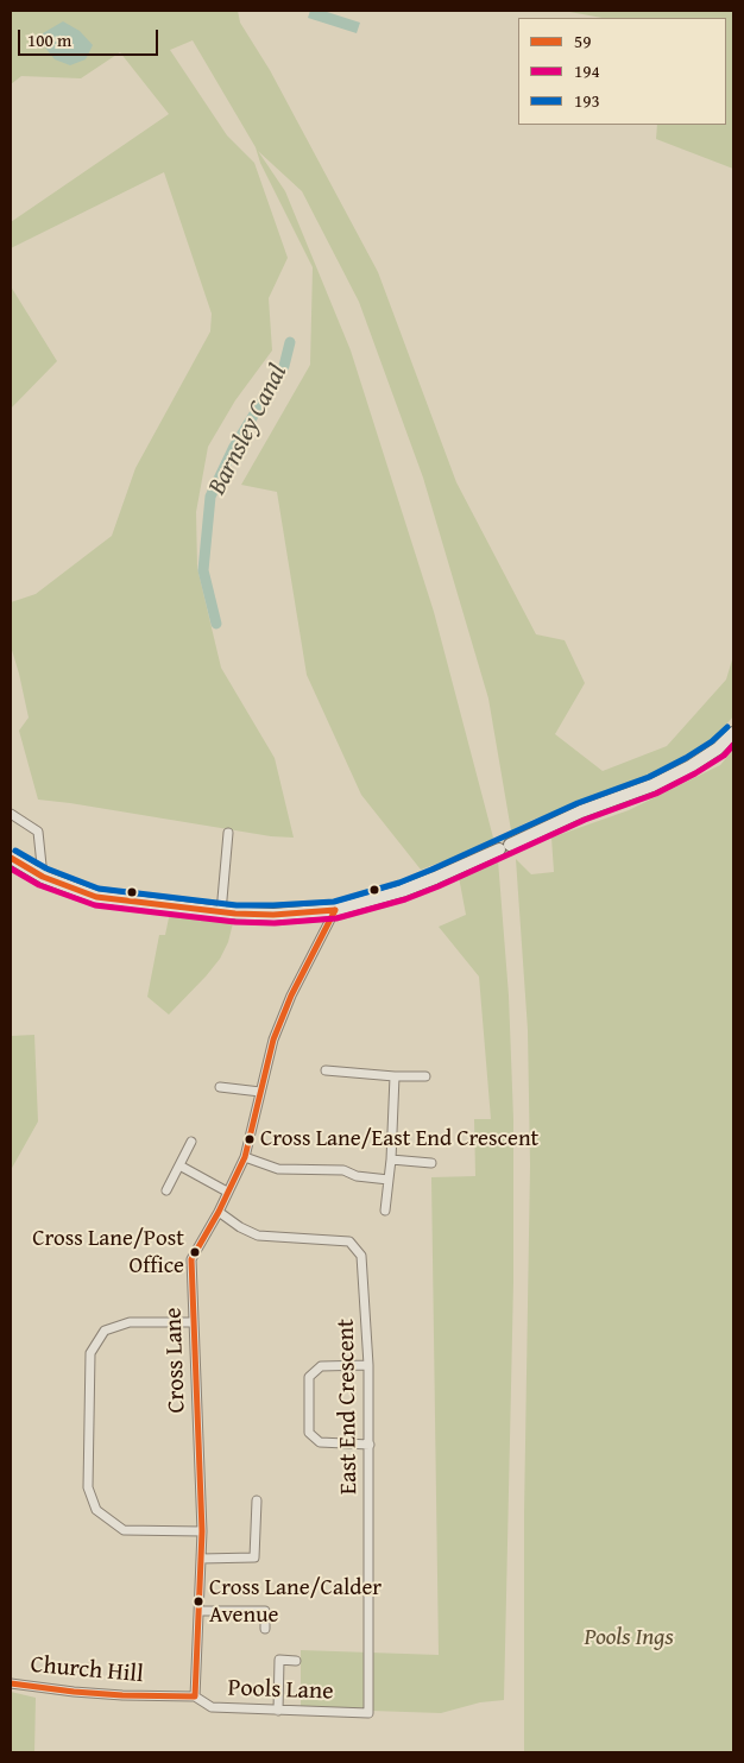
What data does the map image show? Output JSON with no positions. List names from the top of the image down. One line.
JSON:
{"streets":{"street":["Cross Lane","East End Crescent","Church Hill","Pools Lane"]},"crossings":[["Cross Lane","East End Crescent"],["Cross Lane","Church Hill"],["Cross Lane","Pools Lane"],["East End Crescent","Pools Lane"],["Church Hill","Pools Lane"]],"water":["Barnsley Canal"],"parks":["Pools Ings"],"places":["Cross Lane/East End Crescent","Cross Lane/Post Office","Cross Lane/Calder Avenue"],"lines":["transit line 193","transit line 194","transit line 59"],"legend":["59","194","193"],"scale_bar":"100 m"}
